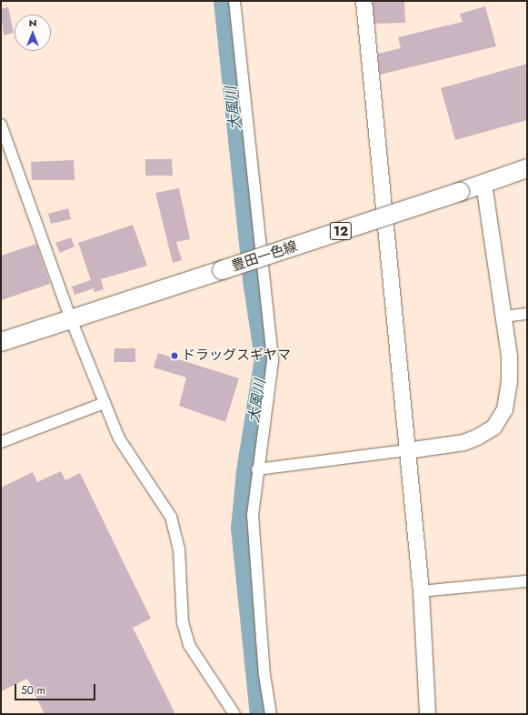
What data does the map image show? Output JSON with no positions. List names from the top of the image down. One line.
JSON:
{"streets":{"main road":["12","豊田一色線"]},"water":["大風川"],"places":["ドラッグスギヤマ"],"scale_bar":"50 m","north":"top"}
